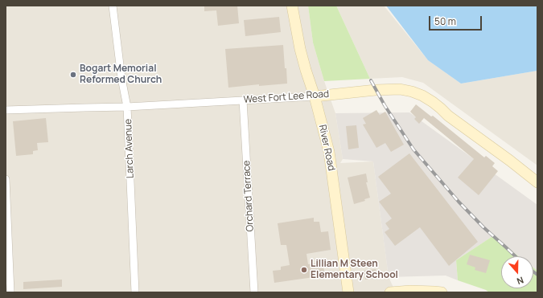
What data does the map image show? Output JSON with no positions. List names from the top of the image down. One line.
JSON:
{"streets":{"main road":["West Fort Lee Road","River Road"],"street":["Larch Avenue","Orchard Terrace"]},"crossings":[["West Fort Lee Road","River Road"],["West Fort Lee Road","Larch Avenue"],["West Fort Lee Road","Orchard Terrace"]],"places":["Bogart Memorial Reformed Church","Lillian M Steen Elementary School"],"scale_bar":"50 m","north":"bottom"}
